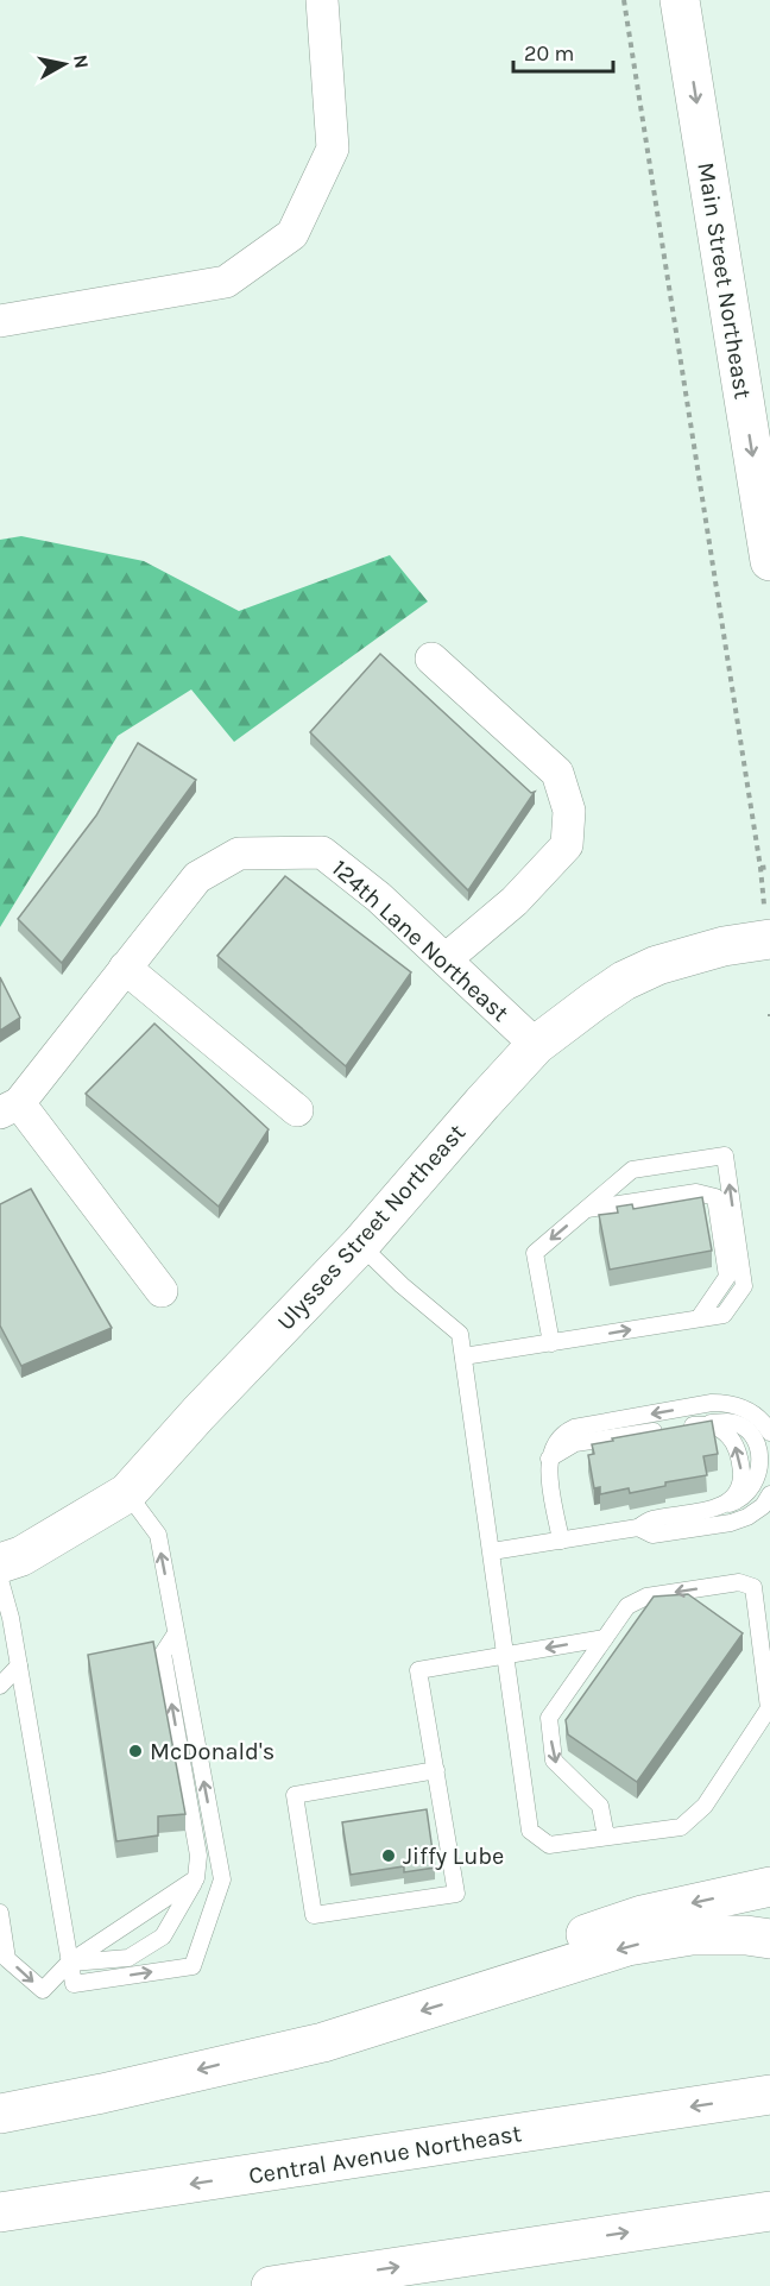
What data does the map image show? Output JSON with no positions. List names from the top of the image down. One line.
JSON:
{"streets":{"main road":["Main Street Northeast","Ulysses Street Northeast","Central Avenue Northeast"],"street":["124th Lane Northeast"]},"crossings":[["124th Lane Northeast","Ulysses Street Northeast"]],"one_way":["Main Street Northeast"],"places":["McDonald's","Jiffy Lube"],"scale_bar":"20 m","north":"right"}
